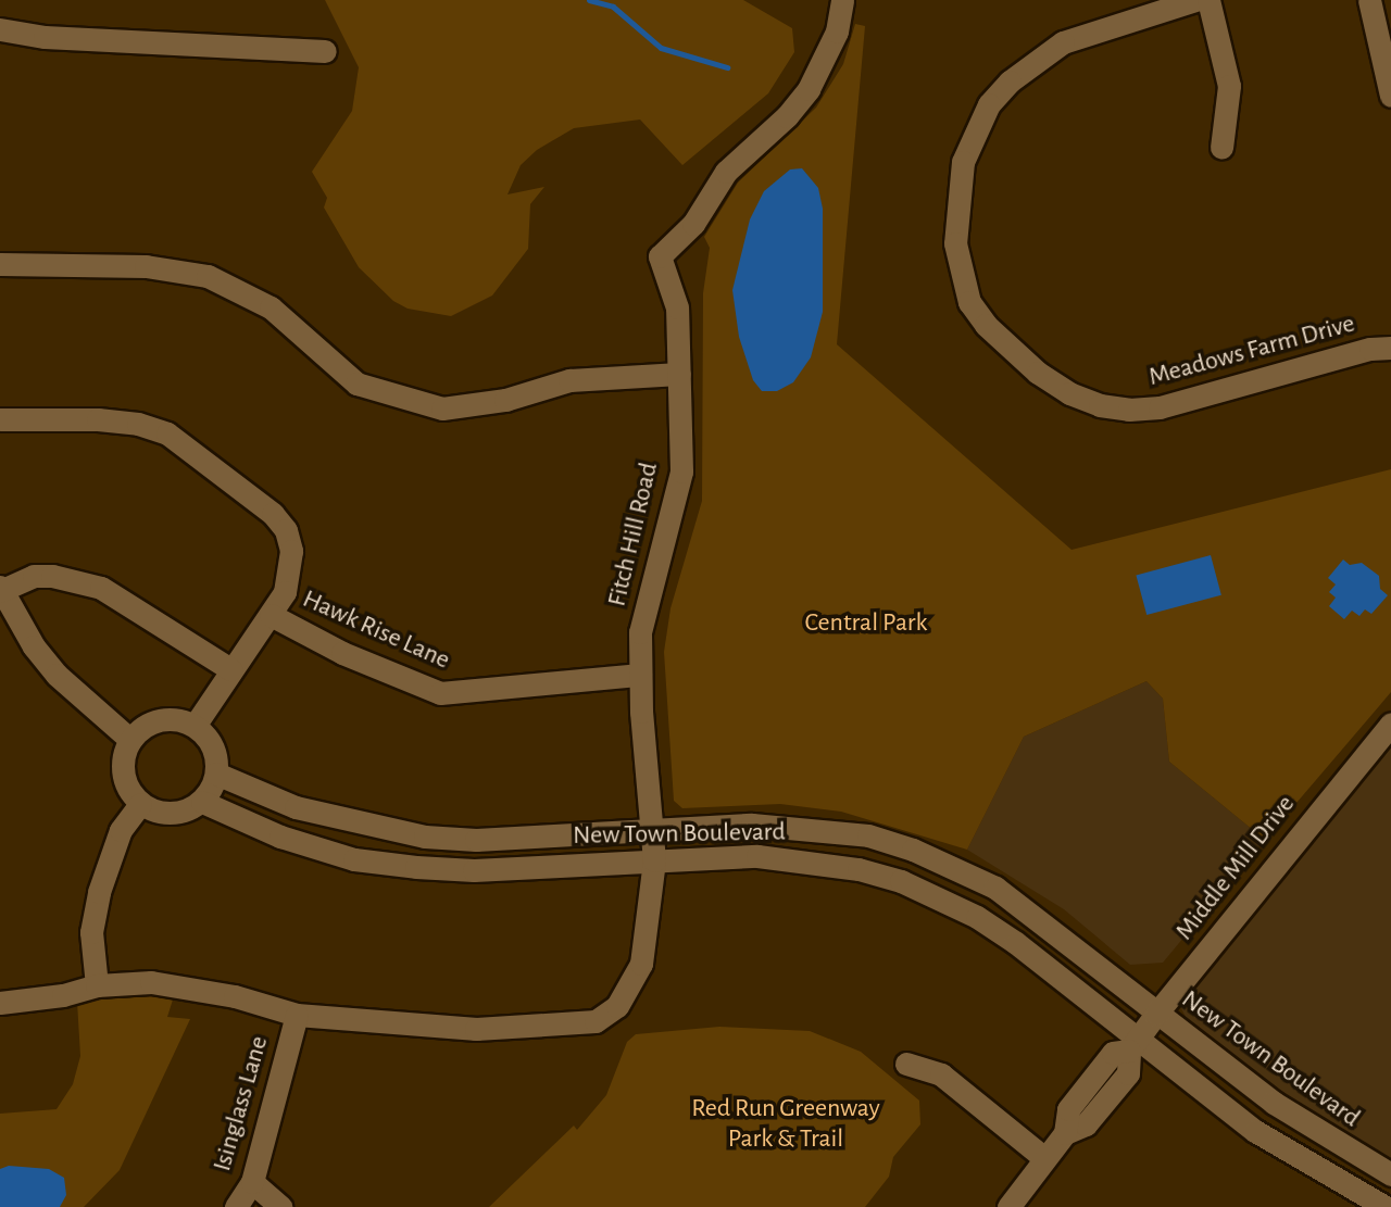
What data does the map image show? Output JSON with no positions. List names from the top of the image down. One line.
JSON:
{"streets":{"street":["Meadows Farm Drive","Fitch Hill Road","Hawk Rise Lane","New Town Boulevard","Middle Mill Drive","Isinglass Lane"]},"crossings":[["Fitch Hill Road","Hawk Rise Lane"],["Fitch Hill Road","New Town Boulevard"],["Fitch Hill Road","Isinglass Lane"],["New Town Boulevard","Middle Mill Drive"]],"parks":["Central Park","Red Run Greenway Park & Trail"]}
